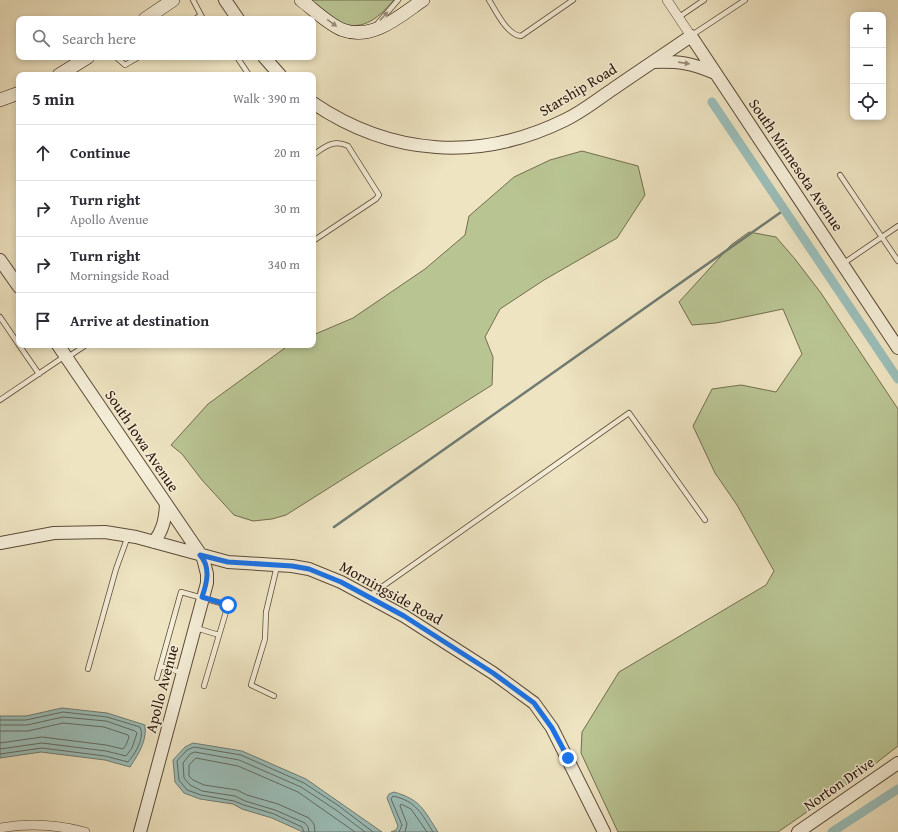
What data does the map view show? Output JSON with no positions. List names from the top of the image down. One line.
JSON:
{"streets":{"street":["Starship Road","South Minnesota Avenue","South Iowa Avenue","Morningside Road","Apollo Avenue","Norton Drive"]},"crossings":[["Starship Road","South Minnesota Avenue"],["South Iowa Avenue","Morningside Road"],["South Iowa Avenue","Apollo Avenue"],["Morningside Road","Apollo Avenue"]],"page":{"map_buttons":["+","−"],"search":"Search here","heading":["5 min","Walk · 390 m"],"list":[["Continue","20 m"],["Turn right","Apollo Avenue","30 m"],["Turn right","Morningside Road","340 m"],"Arrive at destination"]}}
